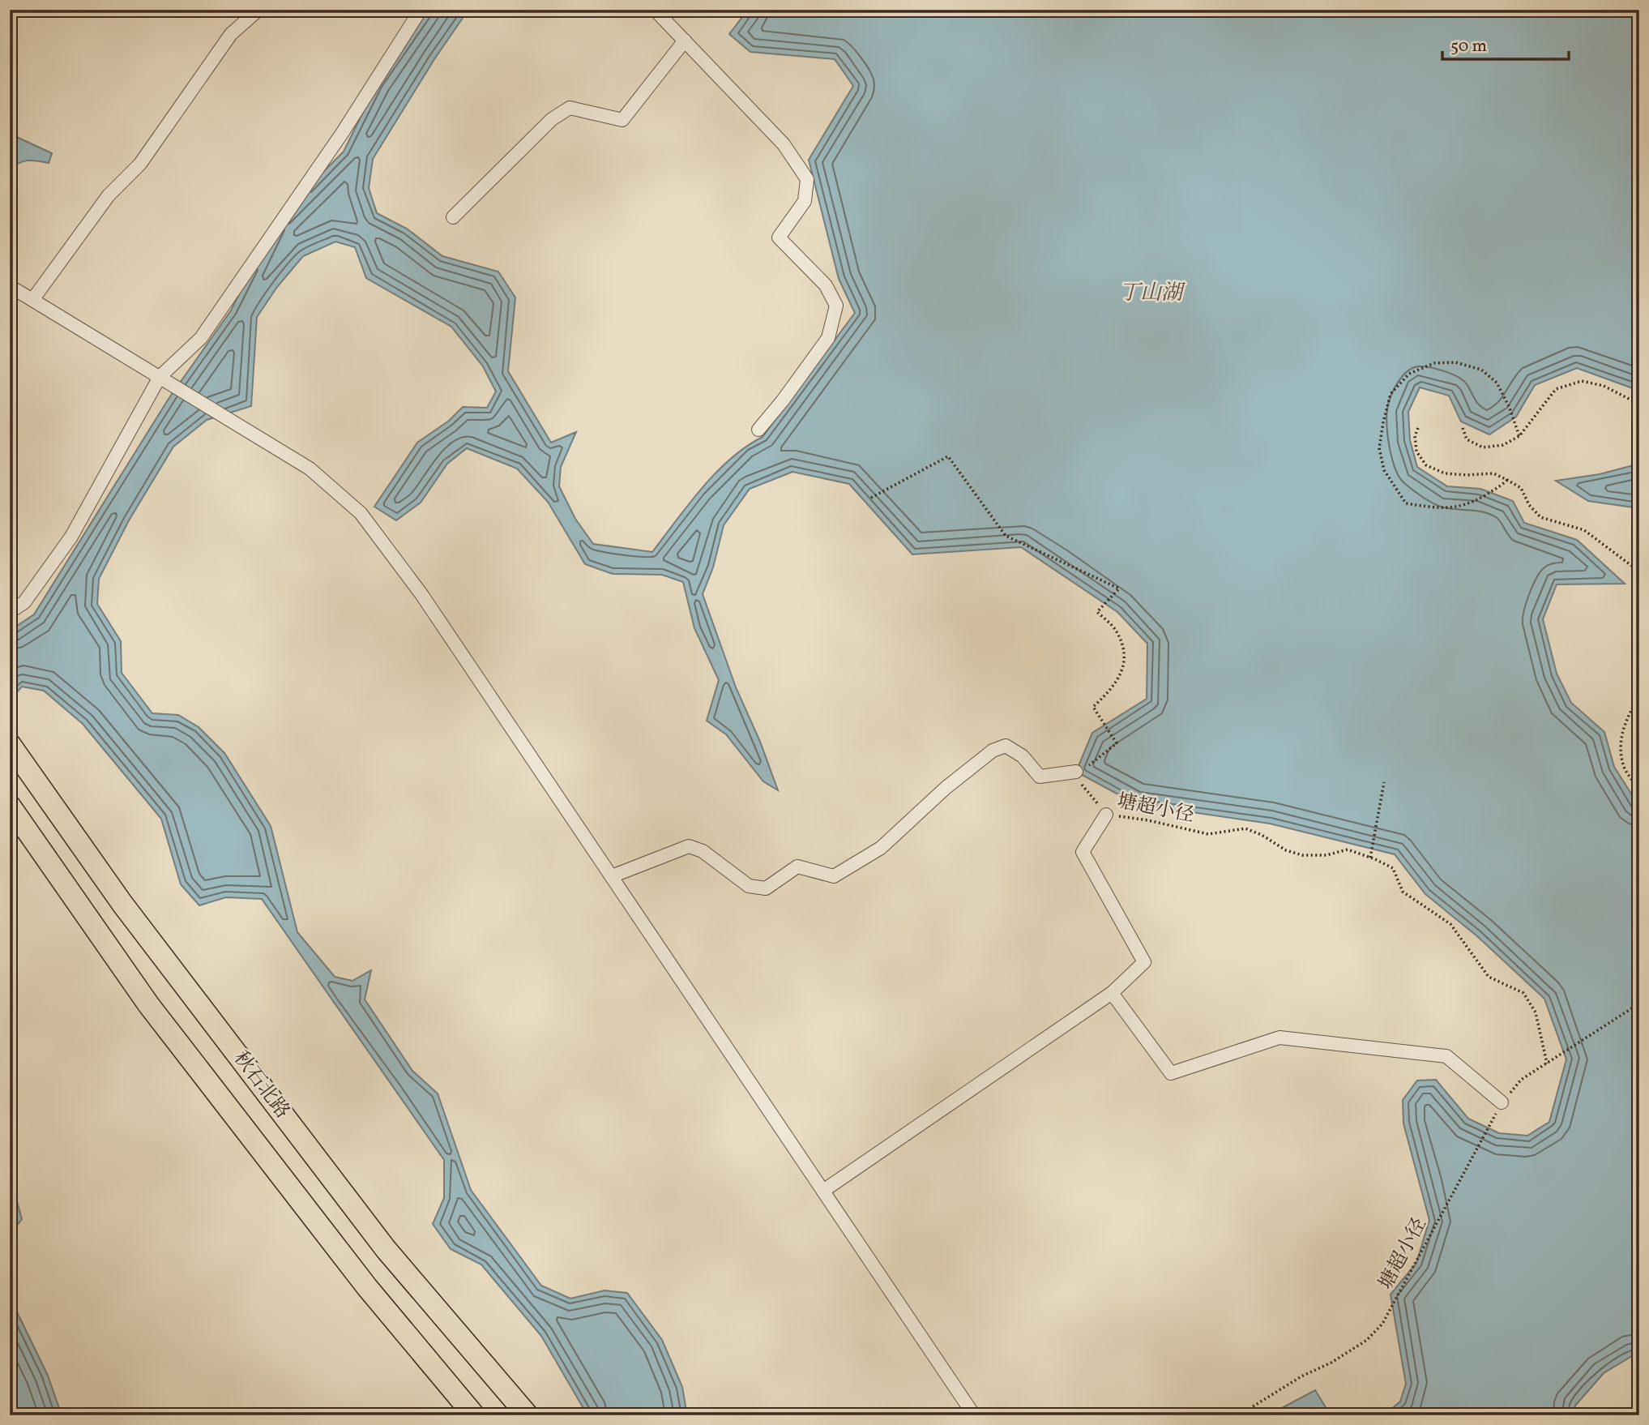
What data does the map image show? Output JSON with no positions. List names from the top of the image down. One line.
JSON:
{"streets":{"main road":["秋石北路"],"path":["塘超小径"]},"water":["丁山湖"],"scale_bar":"50 m"}
